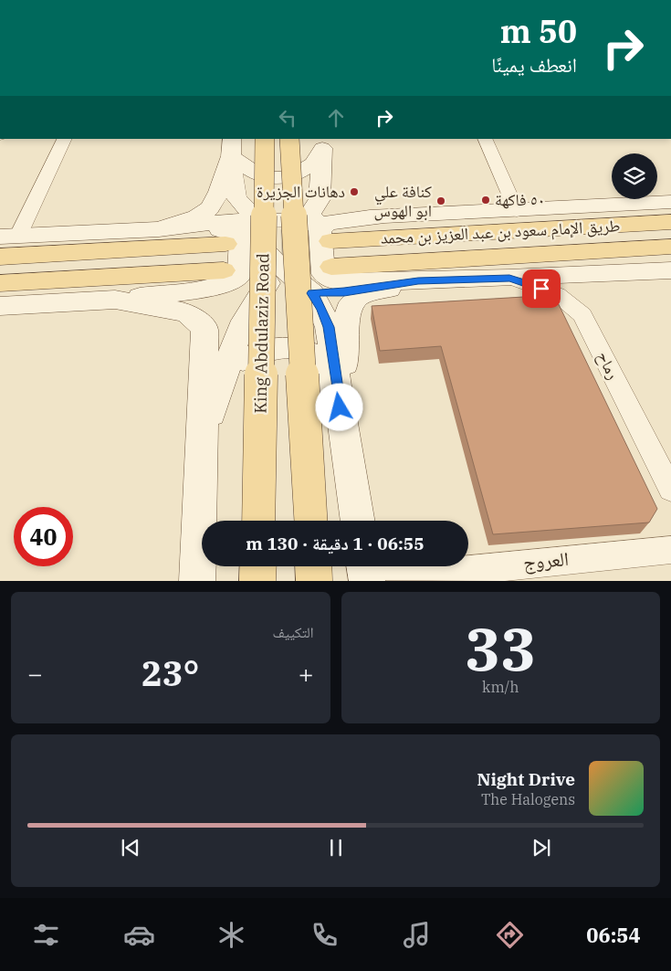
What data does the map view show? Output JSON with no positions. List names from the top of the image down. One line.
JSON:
{"streets":{"main road":["طريق الإمام سعود بن عبد العزيز بن محمد","King Abdulaziz Road"],"street":["رماح","العروج"]},"places":["دهانات الجزيرة","٥٠ فاكهة","كنافة علي ابو الهوس"],"page":{"turn":["50 m","انعطف يمينًا"],"limit":"40","trip":"06:55 · 1 دقيقة · 130 m","tile":[["33","km/h"],"التكييف"],"heat":["−","23°","+"],"song":["Night Drive","The Halogens"],"tabs":"06:54"}}
